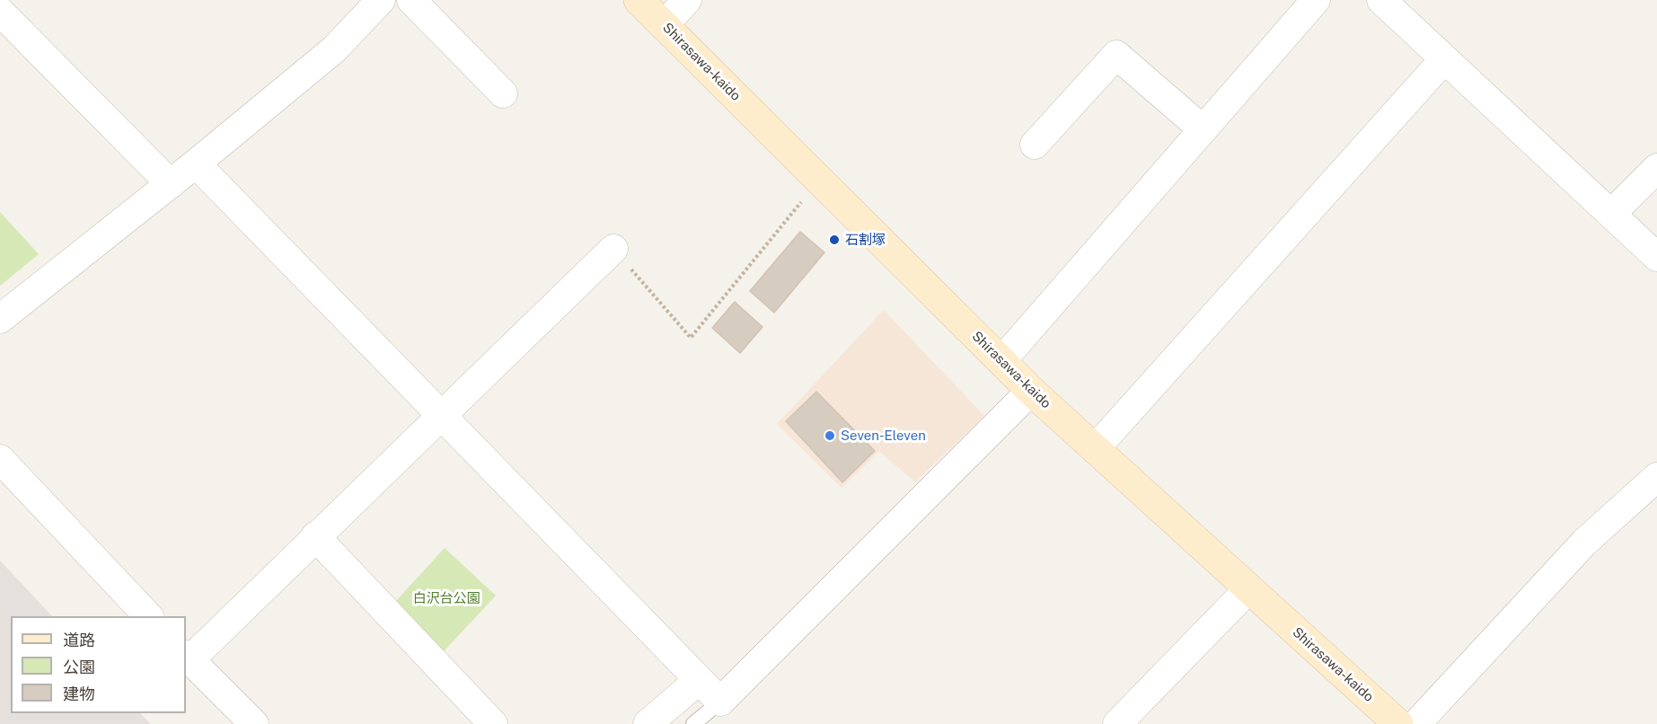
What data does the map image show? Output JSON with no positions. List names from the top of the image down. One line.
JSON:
{"streets":{"main road":["Shirasawa-kaido"]},"parks":["白沢台公園"],"places":["石割塚","Seven-Eleven"],"legend":["道路","公園","建物"]}
